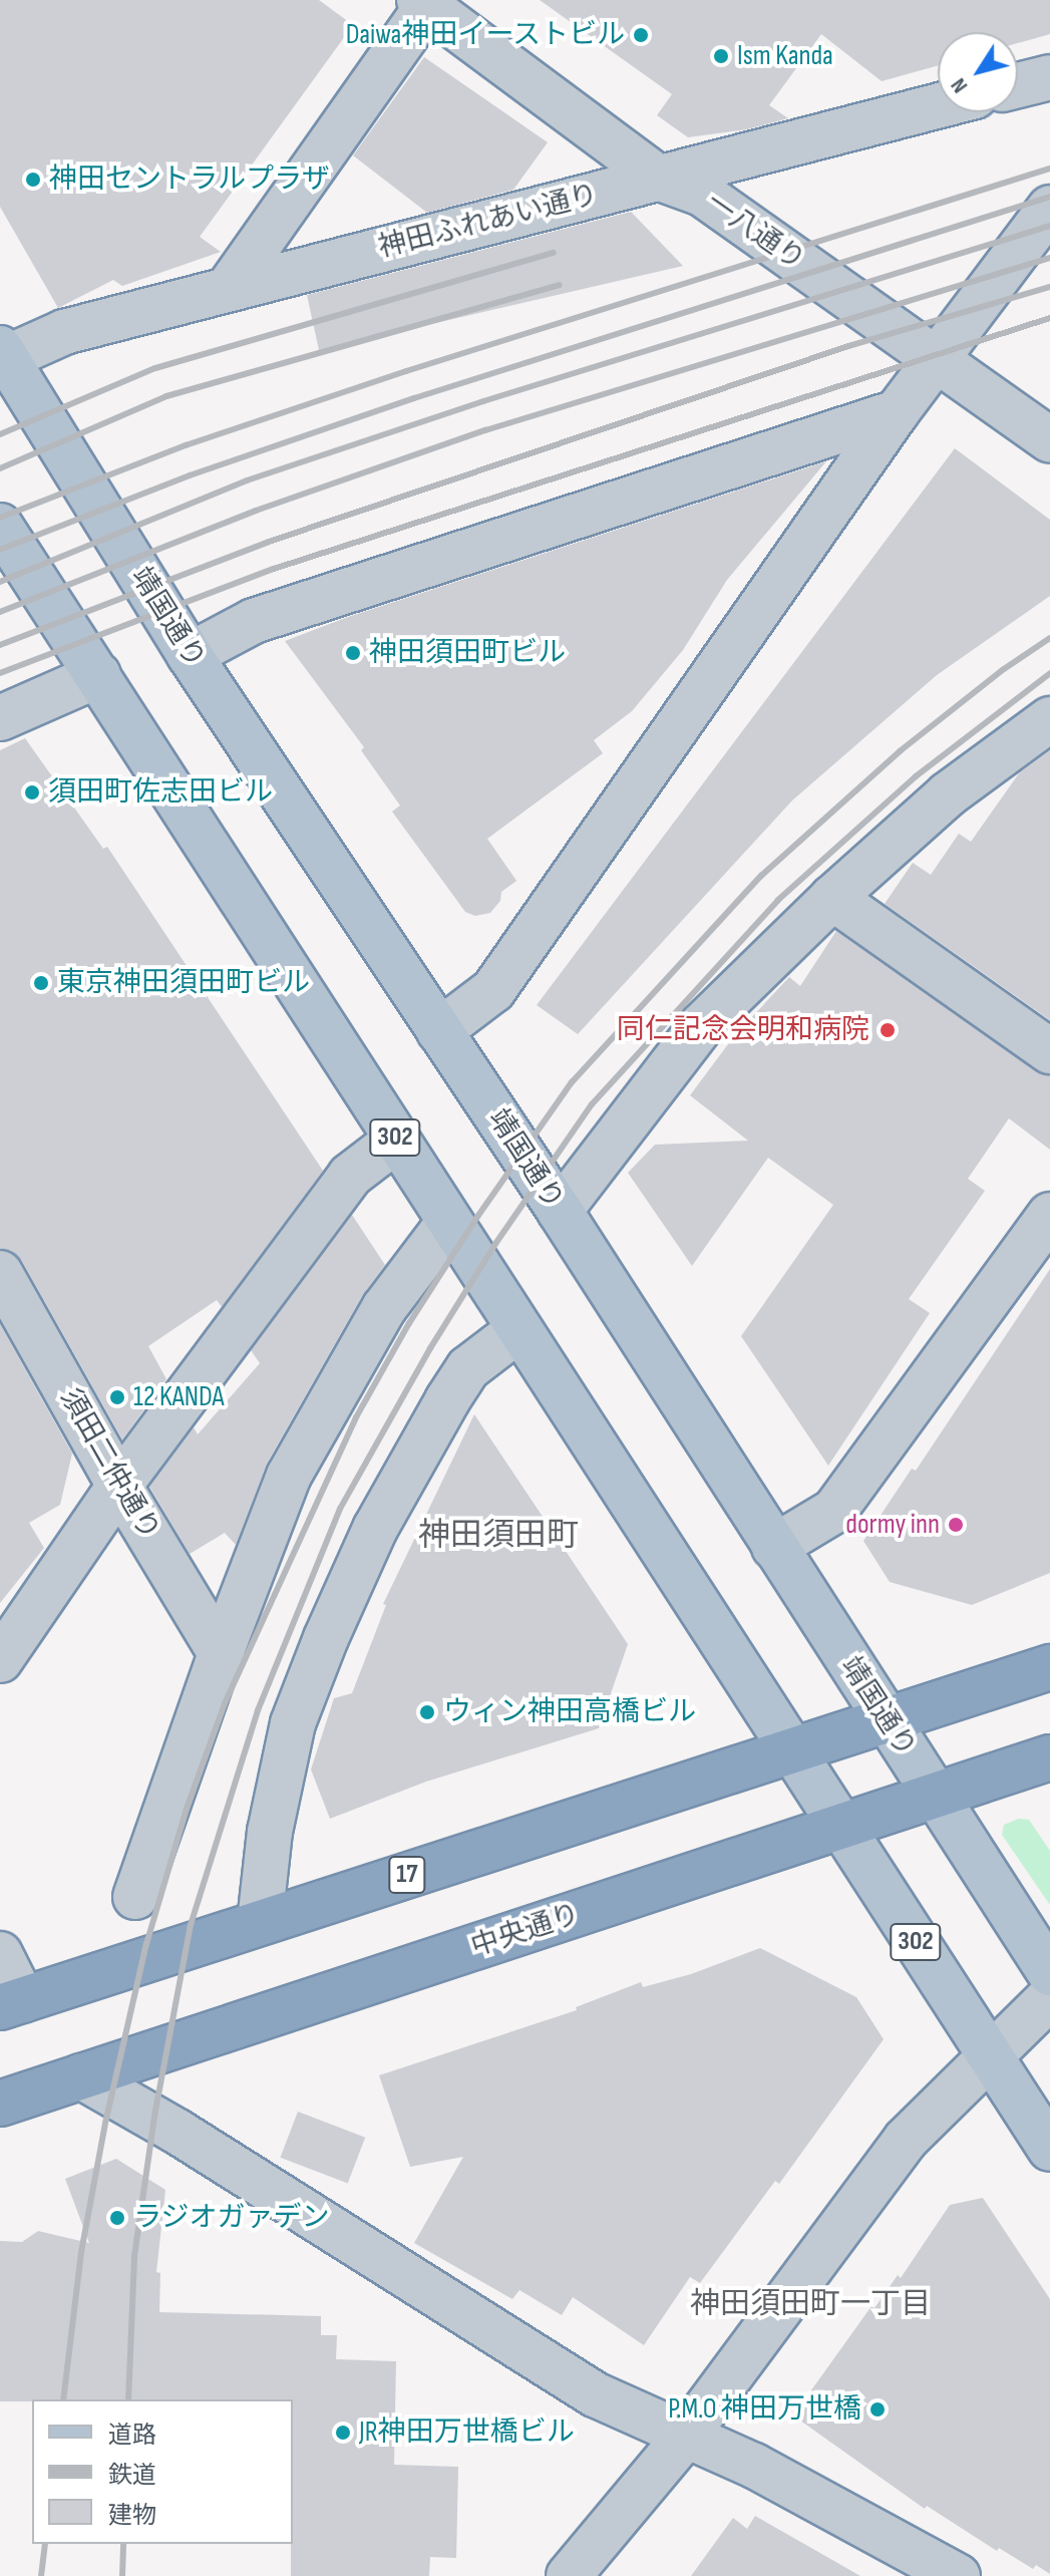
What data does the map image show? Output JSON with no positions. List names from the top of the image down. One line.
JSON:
{"streets":{"highway":["17","中央通り"],"main road":["靖国通り","302"],"street":["神田ふれあい通り","一八通り","須田二仲通り"]},"crossings":[["神田ふれあい通り","一八通り"],["神田ふれあい通り","靖国通り"],["靖国通り","17"],["靖国通り","中央通り"],["302","17"],["302","中央通り"]],"districts":["神田須田町","神田須田町一丁目"],"places":["Daiwa神田イーストビル","Ism Kanda","神田セントラルプラザ","神田須田町ビル","須田町佐志田ビル","東京神田須田町ビル","同仁記念会明和病院","12 KANDA","dormy inn","ウィン神田高橋ビル","ラジオガァデン","P.M.O 神田万世橋","JR神田万世橋ビル"],"legend":["道路","鉄道","建物"],"north":"bottom left"}
